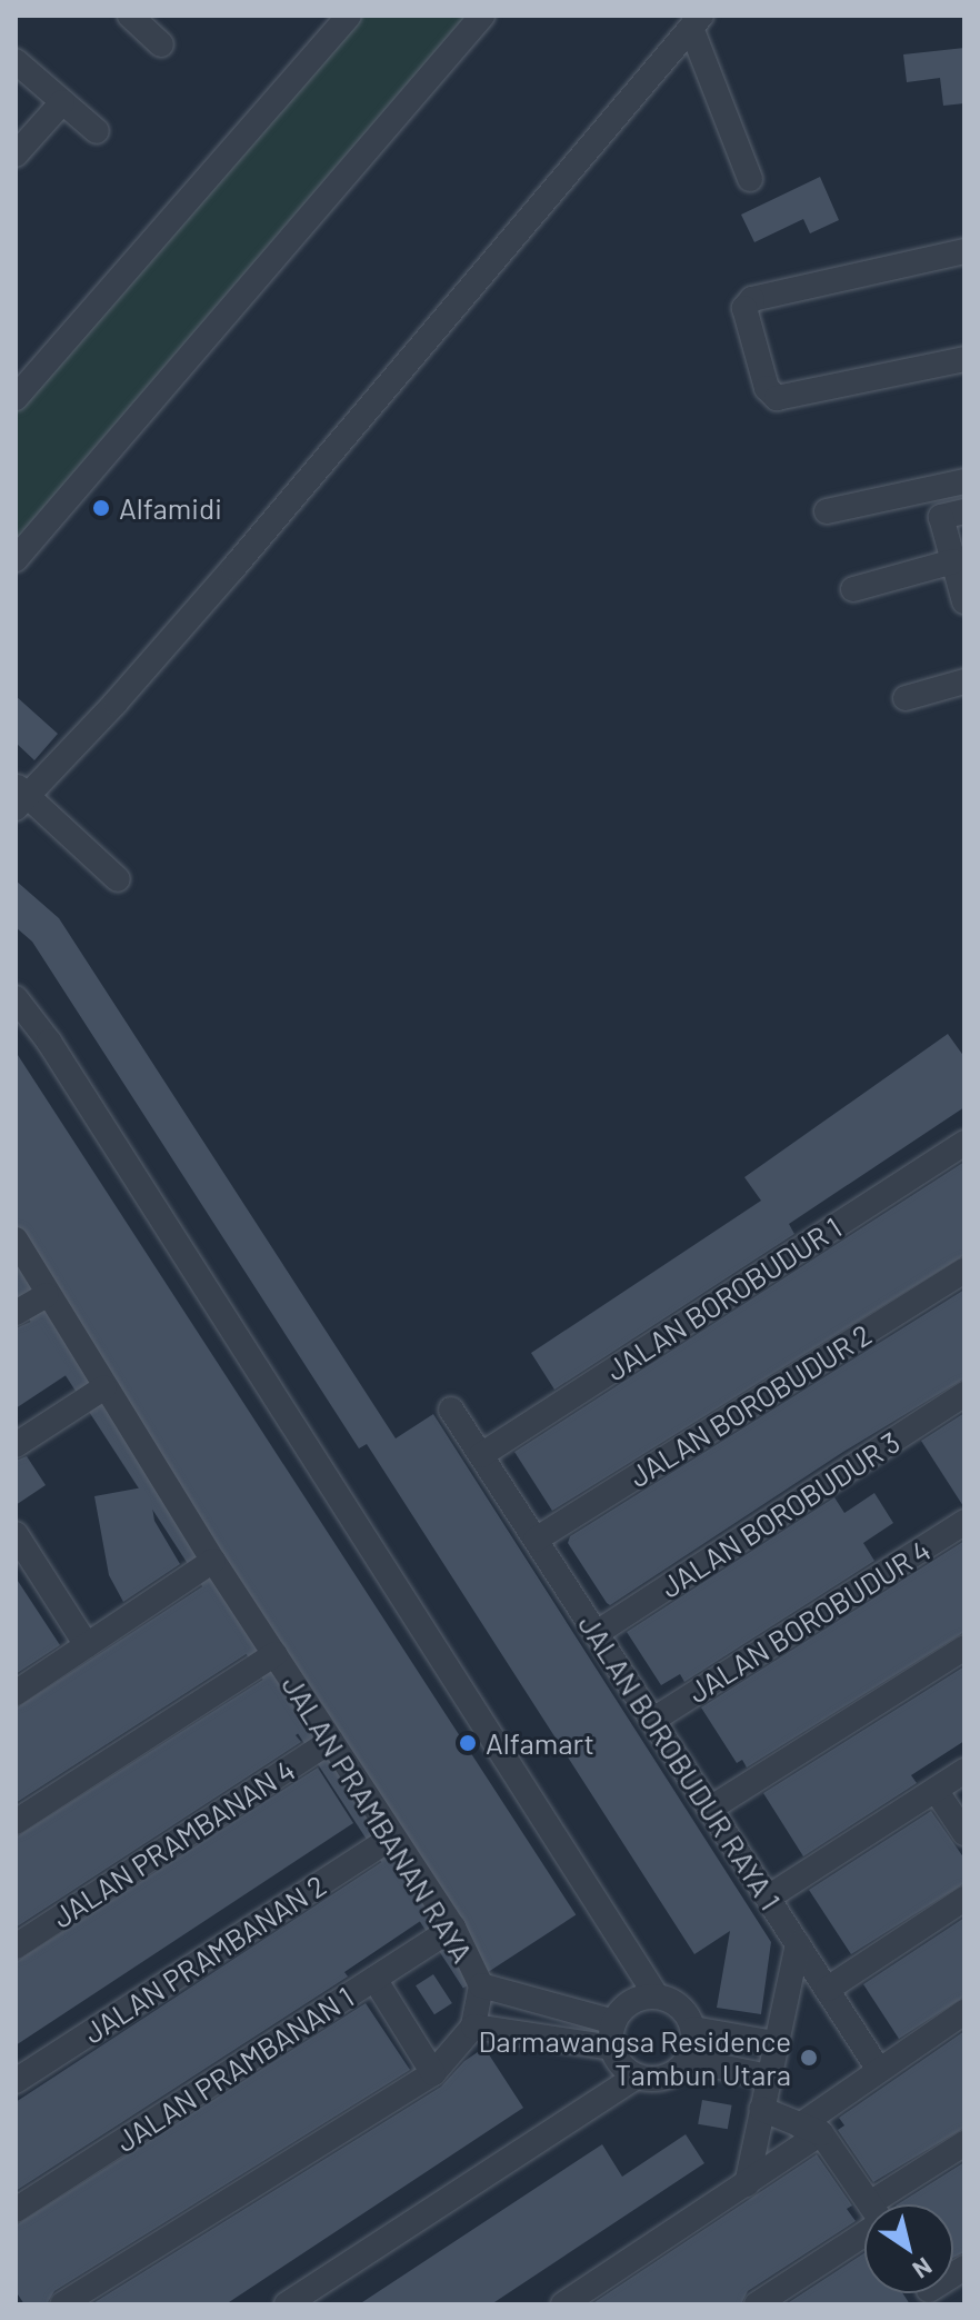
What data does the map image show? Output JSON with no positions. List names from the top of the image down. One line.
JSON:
{"streets":{"street":["JALAN BOROBUDUR 1","JALAN BOROBUDUR 2","JALAN BOROBUDUR 3","JALAN BOROBUDUR 4","JALAN BOROBUDUR RAYA 1","JALAN PRAMBANAN RAYA","JALAN PRAMBANAN 4","JALAN PRAMBANAN 2","JALAN PRAMBANAN 1"]},"crossings":[["JALAN BOROBUDUR 1","JALAN BOROBUDUR RAYA 1"],["JALAN BOROBUDUR 2","JALAN BOROBUDUR RAYA 1"],["JALAN BOROBUDUR 3","JALAN BOROBUDUR RAYA 1"],["JALAN BOROBUDUR 4","JALAN BOROBUDUR RAYA 1"],["JALAN PRAMBANAN RAYA","JALAN PRAMBANAN 4"],["JALAN PRAMBANAN RAYA","JALAN PRAMBANAN 2"],["JALAN PRAMBANAN RAYA","JALAN PRAMBANAN 1"]],"places":["Alfamidi","Alfamart","Darmawangsa Residence Tambun Utara"],"north":"bottom right"}
